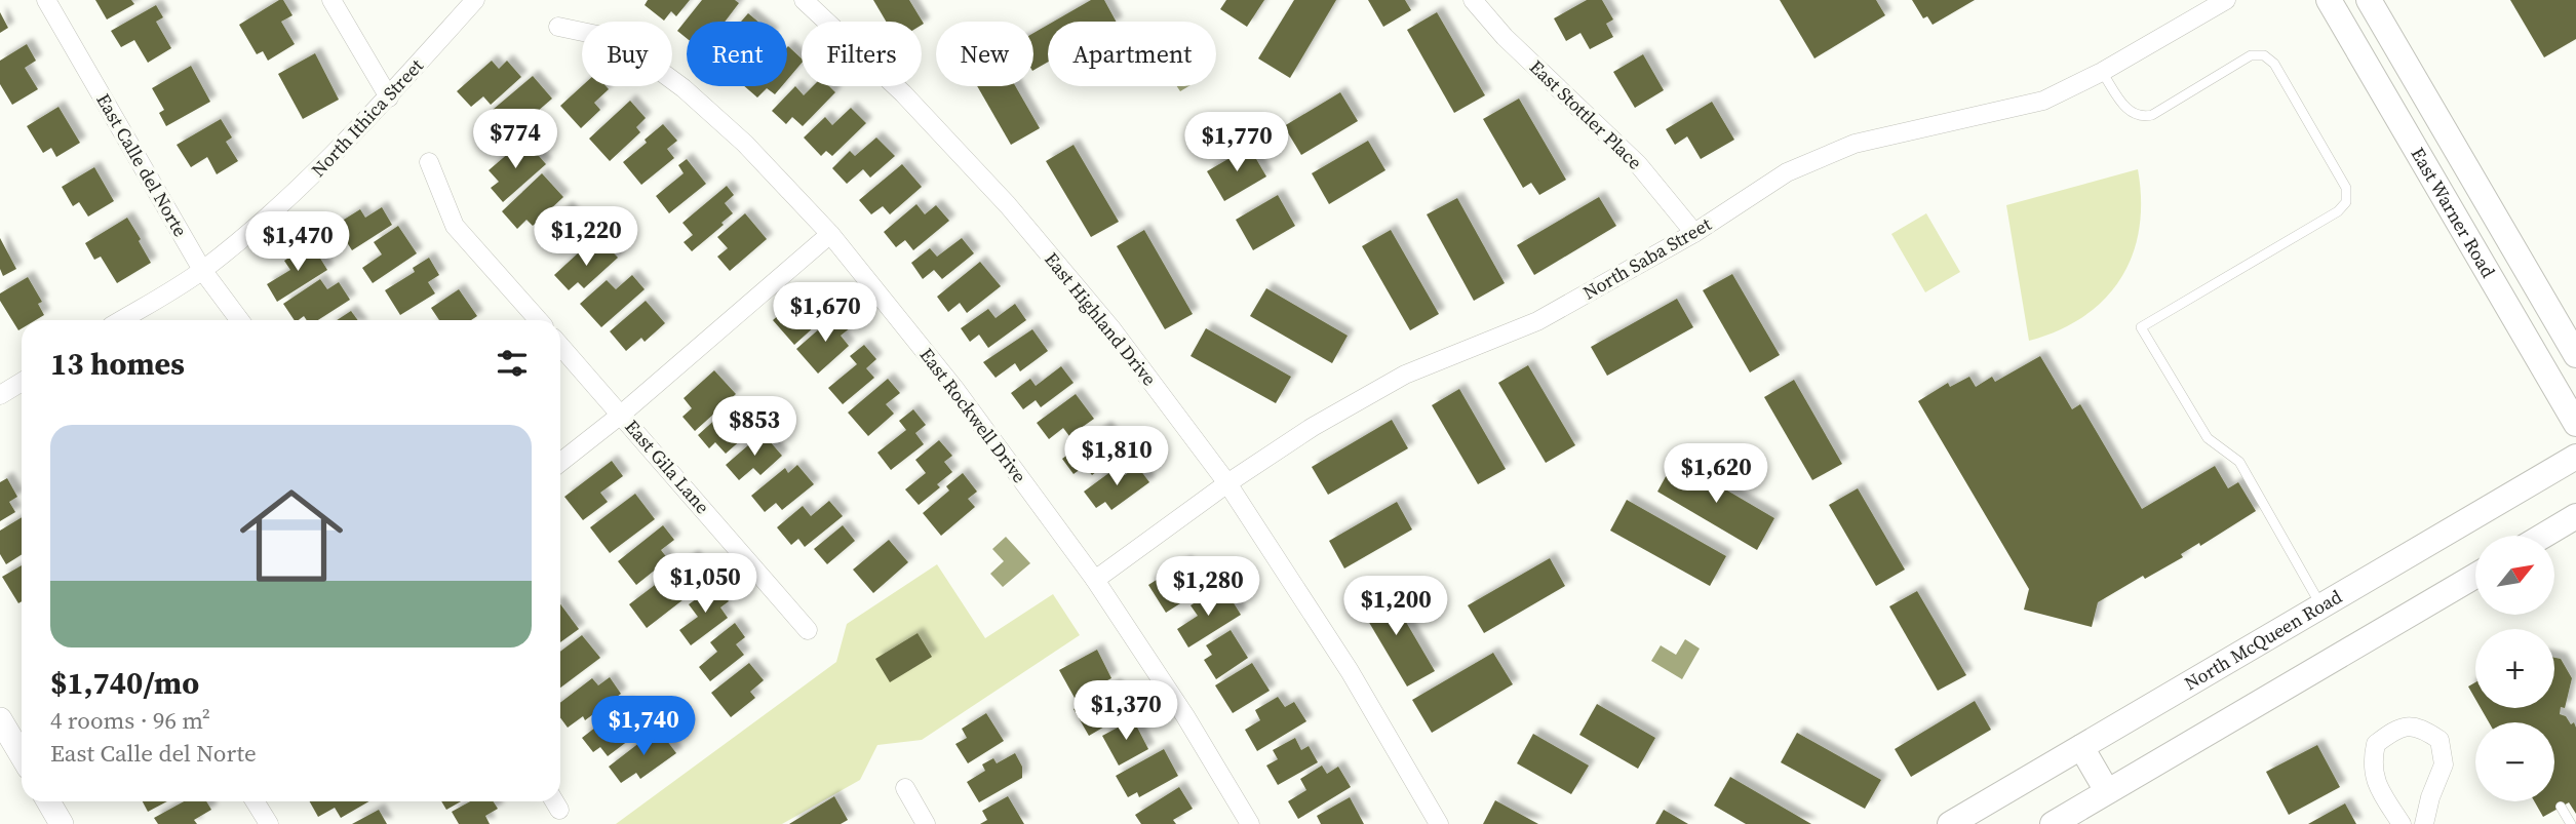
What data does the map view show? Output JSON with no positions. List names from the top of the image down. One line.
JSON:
{"streets":{"main road":["East Warner Road","North McQueen Road"],"street":["East Stottler Place","North Ithica Street","East Calle del Norte","North Saba Street","East Highland Drive","East Rockwell Drive","East Gila Lane"]},"crossings":[["East Stottler Place","North Saba Street"],["North Ithica Street","East Calle del Norte"],["North Saba Street","East Highland Drive"],["North Saba Street","East Rockwell Drive"]],"north":"top right","page":{"chip":["Buy","Rent","Filters","New","Apartment"],"price":["$774","$1,770","$1,220","$1,470","$1,670","$853","$1,810","$1,620","$1,050","$1,280","$1,200","$1,370","$1,740"],"heading":"13 homes","list":[{"name":"$1,740/mo","note":"4 rooms · 96 m² · East Calle del Norte"}],"map_buttons":["+","−"]}}
